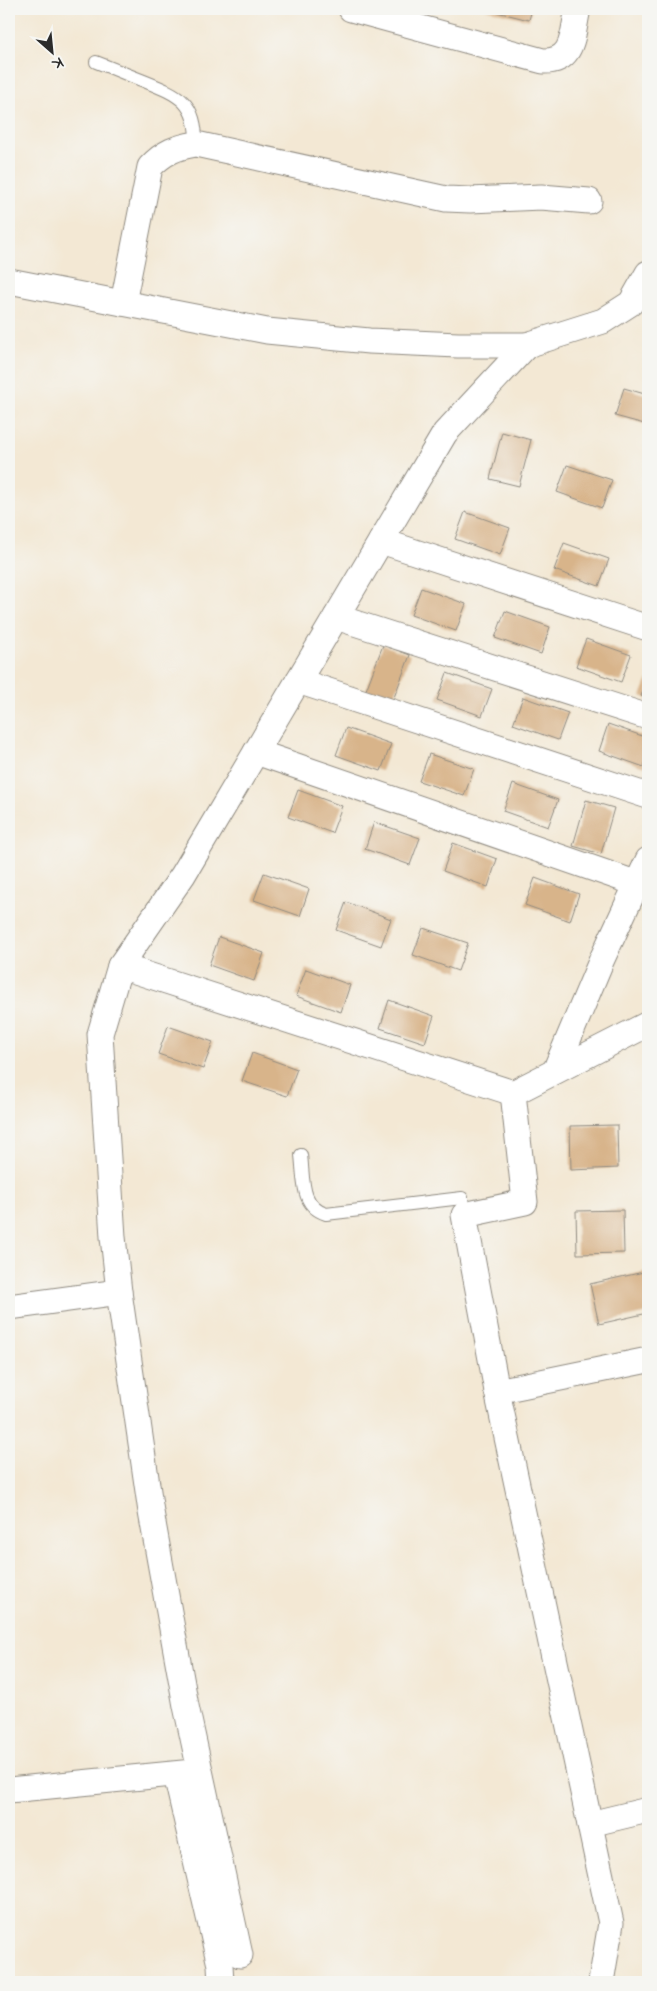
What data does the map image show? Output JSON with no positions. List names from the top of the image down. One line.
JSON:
{"north":"bottom right"}
